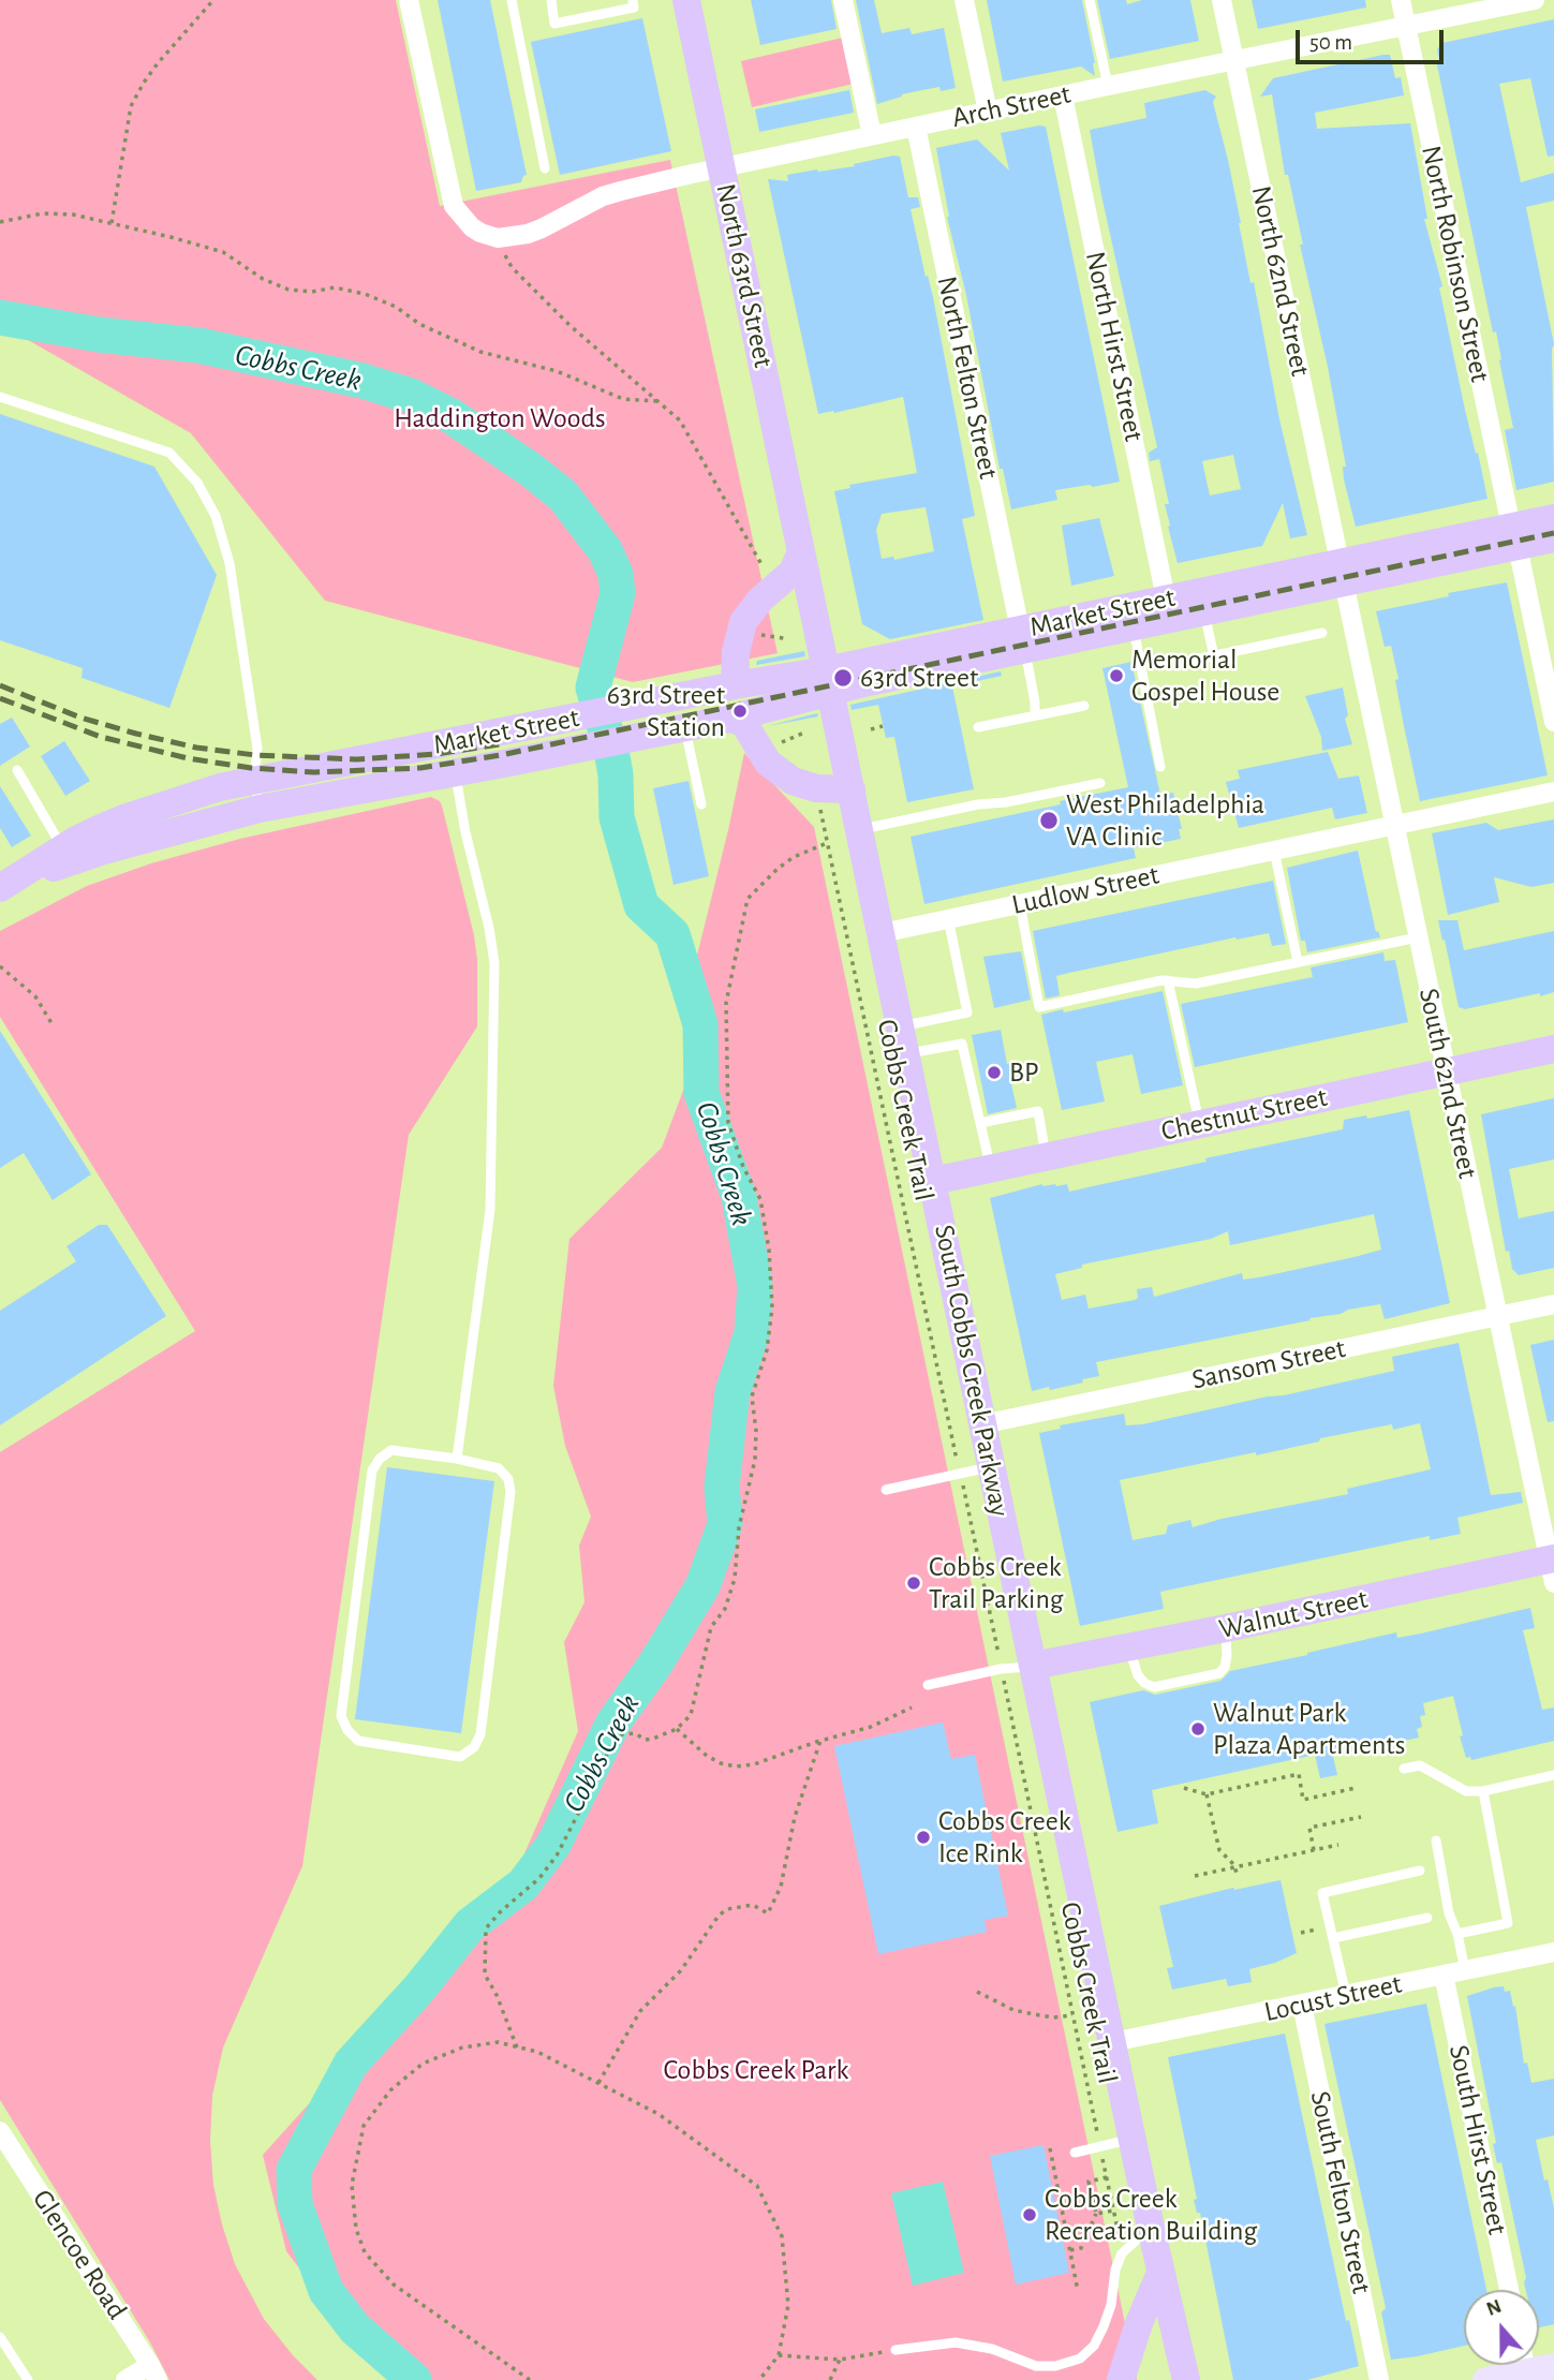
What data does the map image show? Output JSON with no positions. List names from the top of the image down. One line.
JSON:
{"streets":{"main road":["North 63rd Street","Market Street","Chestnut Street","South Cobbs Creek Parkway","Walnut Street"],"street":["Arch Street","North Robinson Street","North 62nd Street","North Hirst Street","North Felton Street","Ludlow Street","South 62nd Street","Sansom Street","Locust Street","South Hirst Street","South Felton Street","Glencoe Road"],"path":["Cobbs Creek Trail"]},"crossings":[["Arch Street","North Robinson Street"],["Arch Street","North 63rd Street"],["Arch Street","North 62nd Street"],["Arch Street","North Hirst Street"],["Arch Street","North Felton Street"],["North Robinson Street","Market Street"],["North 63rd Street","Market Street"],["North 63rd Street","South Cobbs Creek Parkway"],["North 62nd Street","Market Street"],["North 62nd Street","South 62nd Street"],["North Hirst Street","Market Street"],["North Felton Street","Market Street"],["Market Street","South 62nd Street"],["Market Street","South Cobbs Creek Parkway"],["Ludlow Street","South 62nd Street"],["Ludlow Street","South Cobbs Creek Parkway"],["South 62nd Street","Chestnut Street"],["South 62nd Street","Sansom Street"],["South 62nd Street","Walnut Street"],["Chestnut Street","South Cobbs Creek Parkway"],["Sansom Street","South Cobbs Creek Parkway"],["South Cobbs Creek Parkway","Walnut Street"],["South Cobbs Creek Parkway","Locust Street"],["Locust Street","South Hirst Street"],["Locust Street","South Felton Street"]],"water":["Cobbs Creek"],"parks":["Haddington Woods","Cobbs Creek Park"],"places":["Memorial Gospel House","63rd Street","63rd Street Station","West Philadelphia VA Clinic","BP","Cobbs Creek Trail Parking","Walnut Park Plaza Apartments","Cobbs Creek Ice Rink","Cobbs Creek Recreation Building"],"scale_bar":"50 m","north":"top"}
